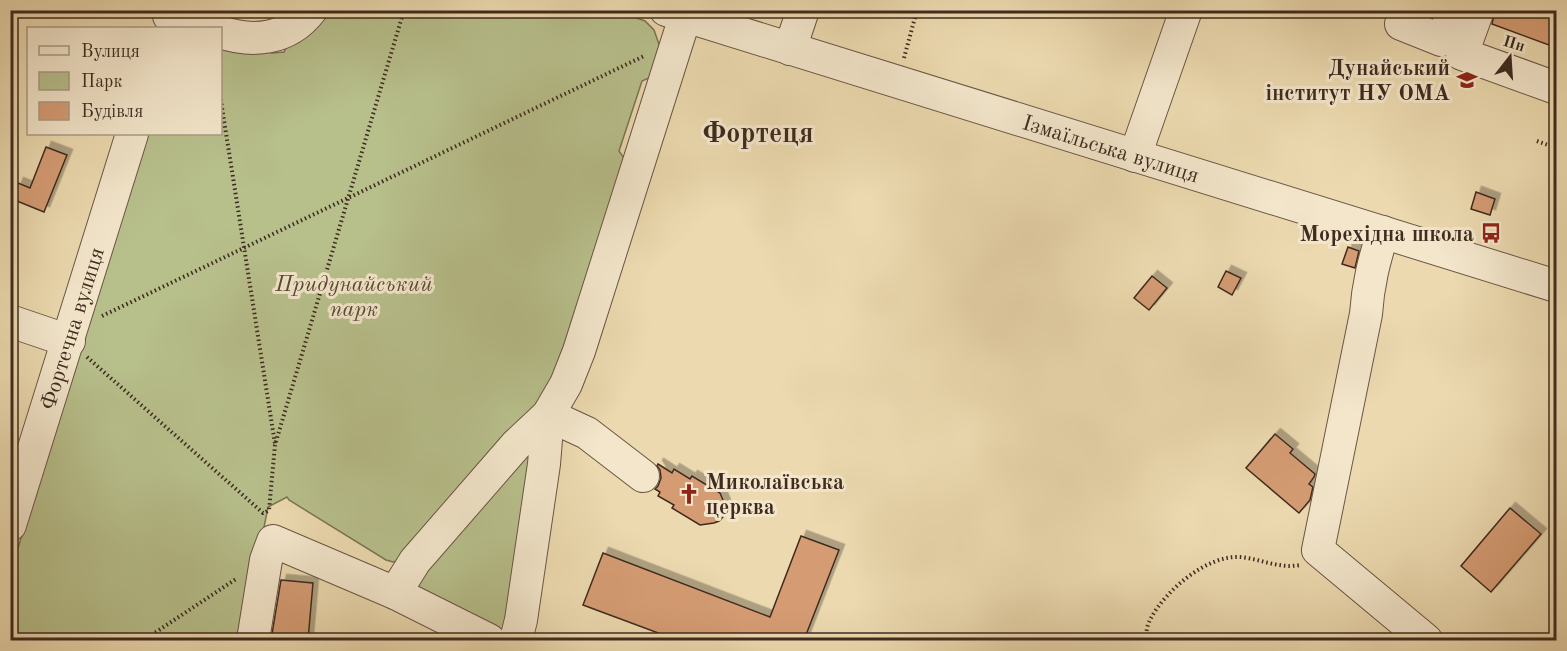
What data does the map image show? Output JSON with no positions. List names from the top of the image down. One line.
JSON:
{"streets":{"street":["Ізмаїльська вулиця","Фортечна вулиця"]},"districts":["Фортеця"],"parks":["Придунайський парк"],"places":{"school or university":["Дунайський інститут НУ ОМА"],"bus stop":["Морехідна школа"],"church":["Миколаївська церква"]},"legend":["Вулиця","Парк","Будівля"],"north":"top"}
